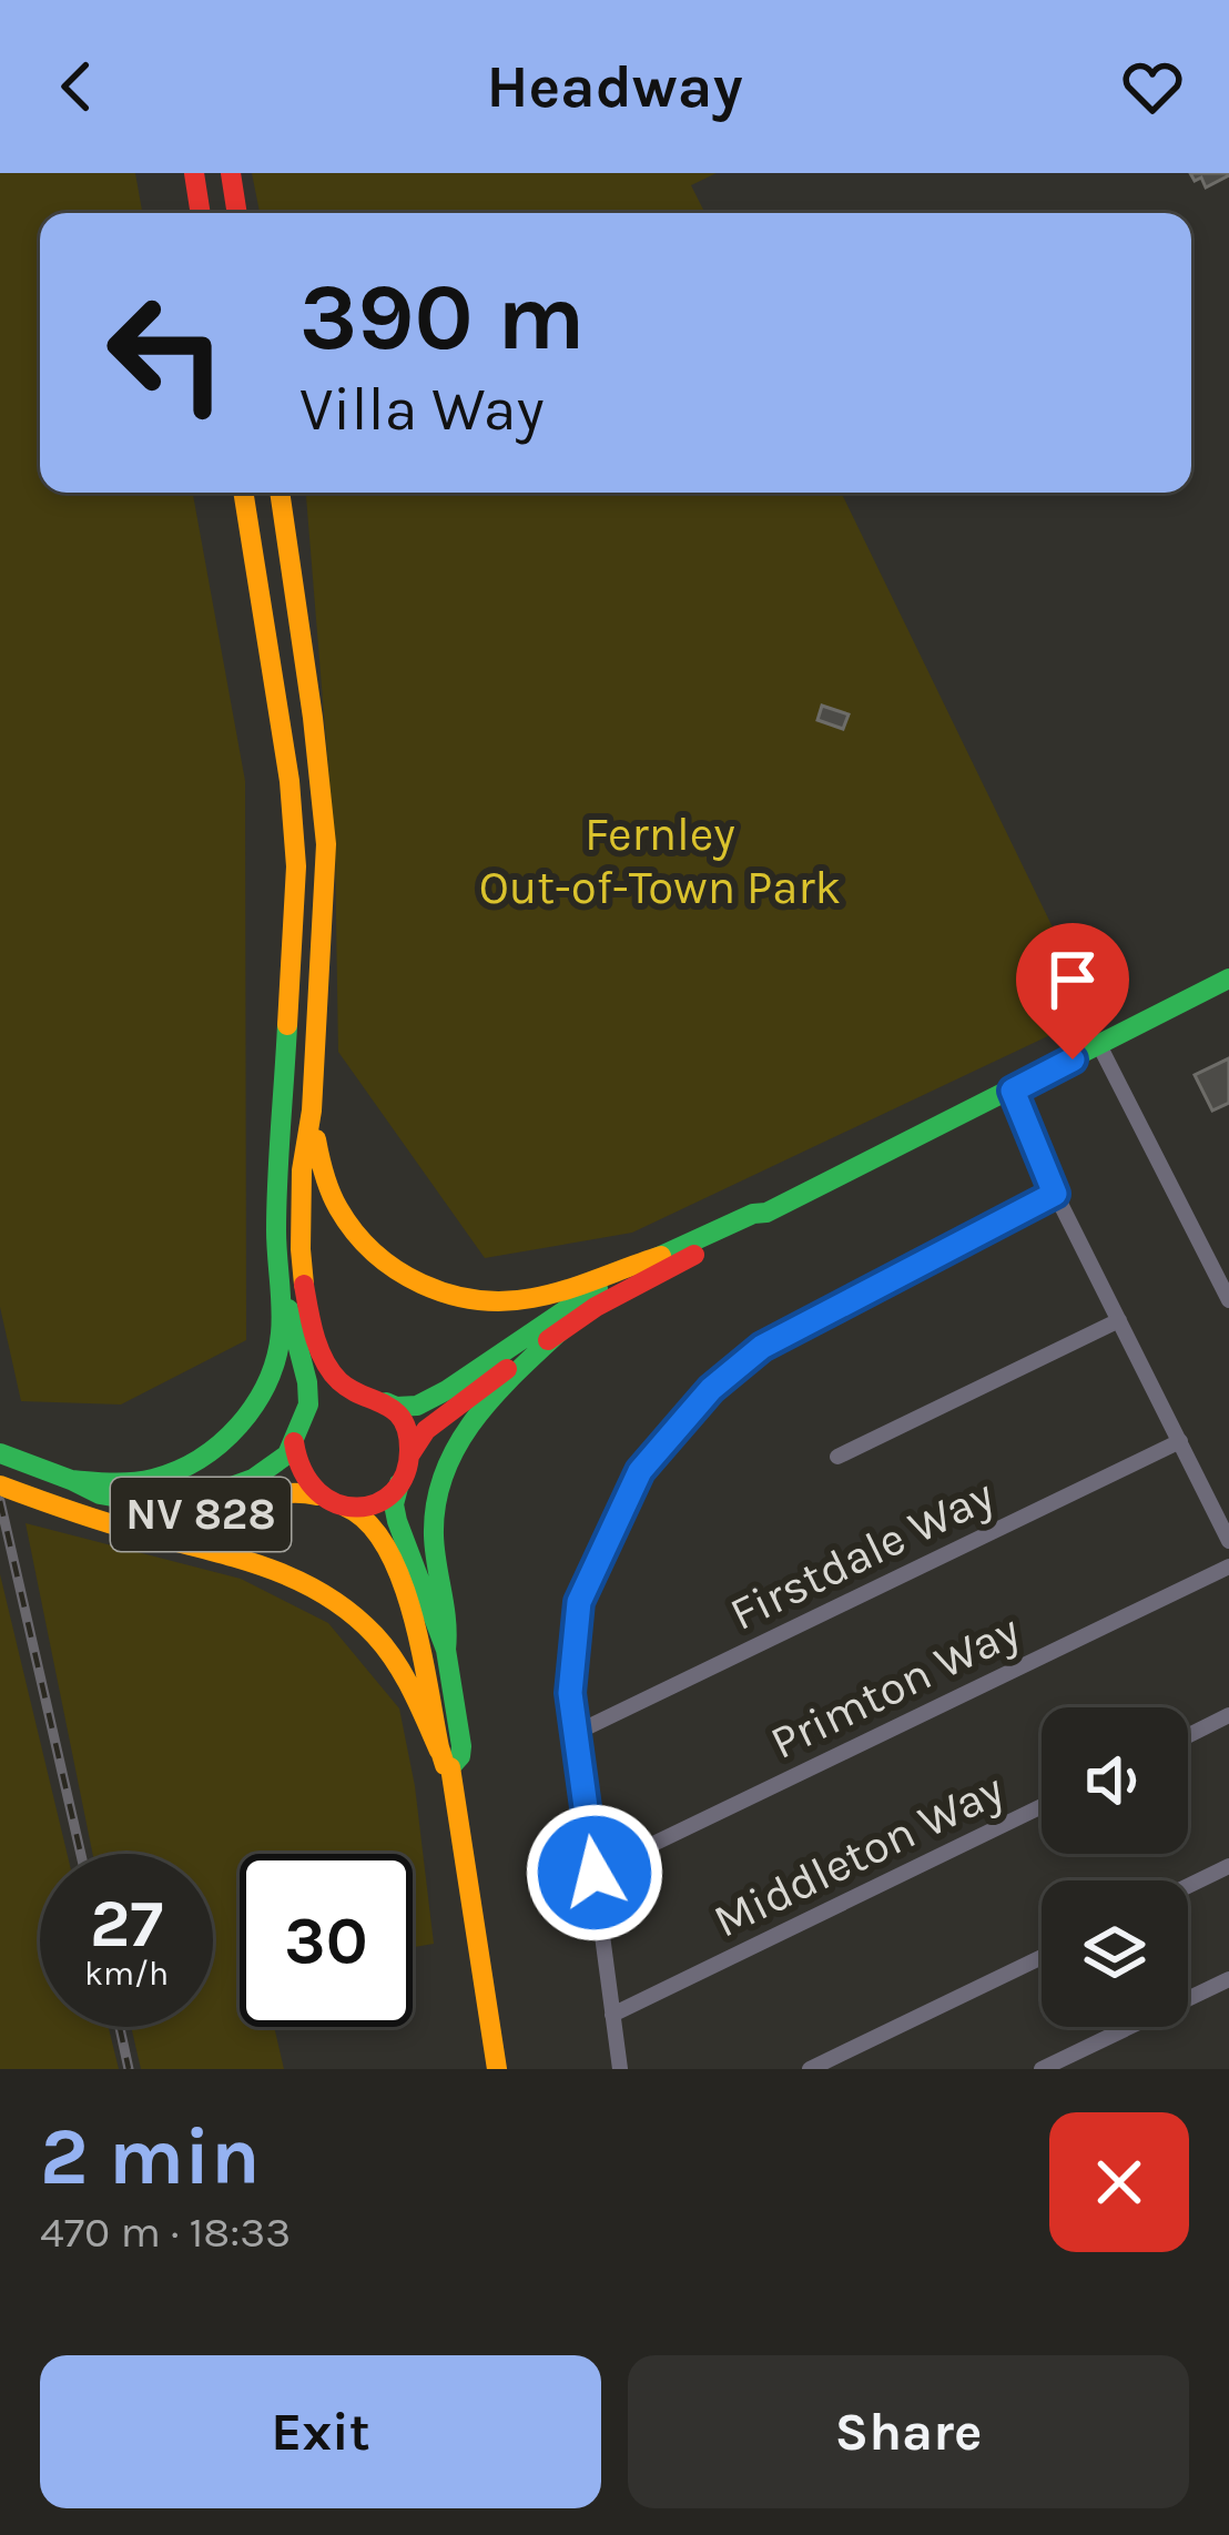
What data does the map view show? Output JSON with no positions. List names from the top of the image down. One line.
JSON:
{"streets":{"main road":["NV 828"],"street":["Firstdale Way","Primton Way","Middleton Way"]},"parks":["Fernley Out-of-Town Park"],"page":{"header":"Headway","turn":["390 m","Villa Way"],"speed":"27 km/h","limit":"30","heading":["2 min","470 m · 18:33"],"buttons":["Exit","Share"]}}
